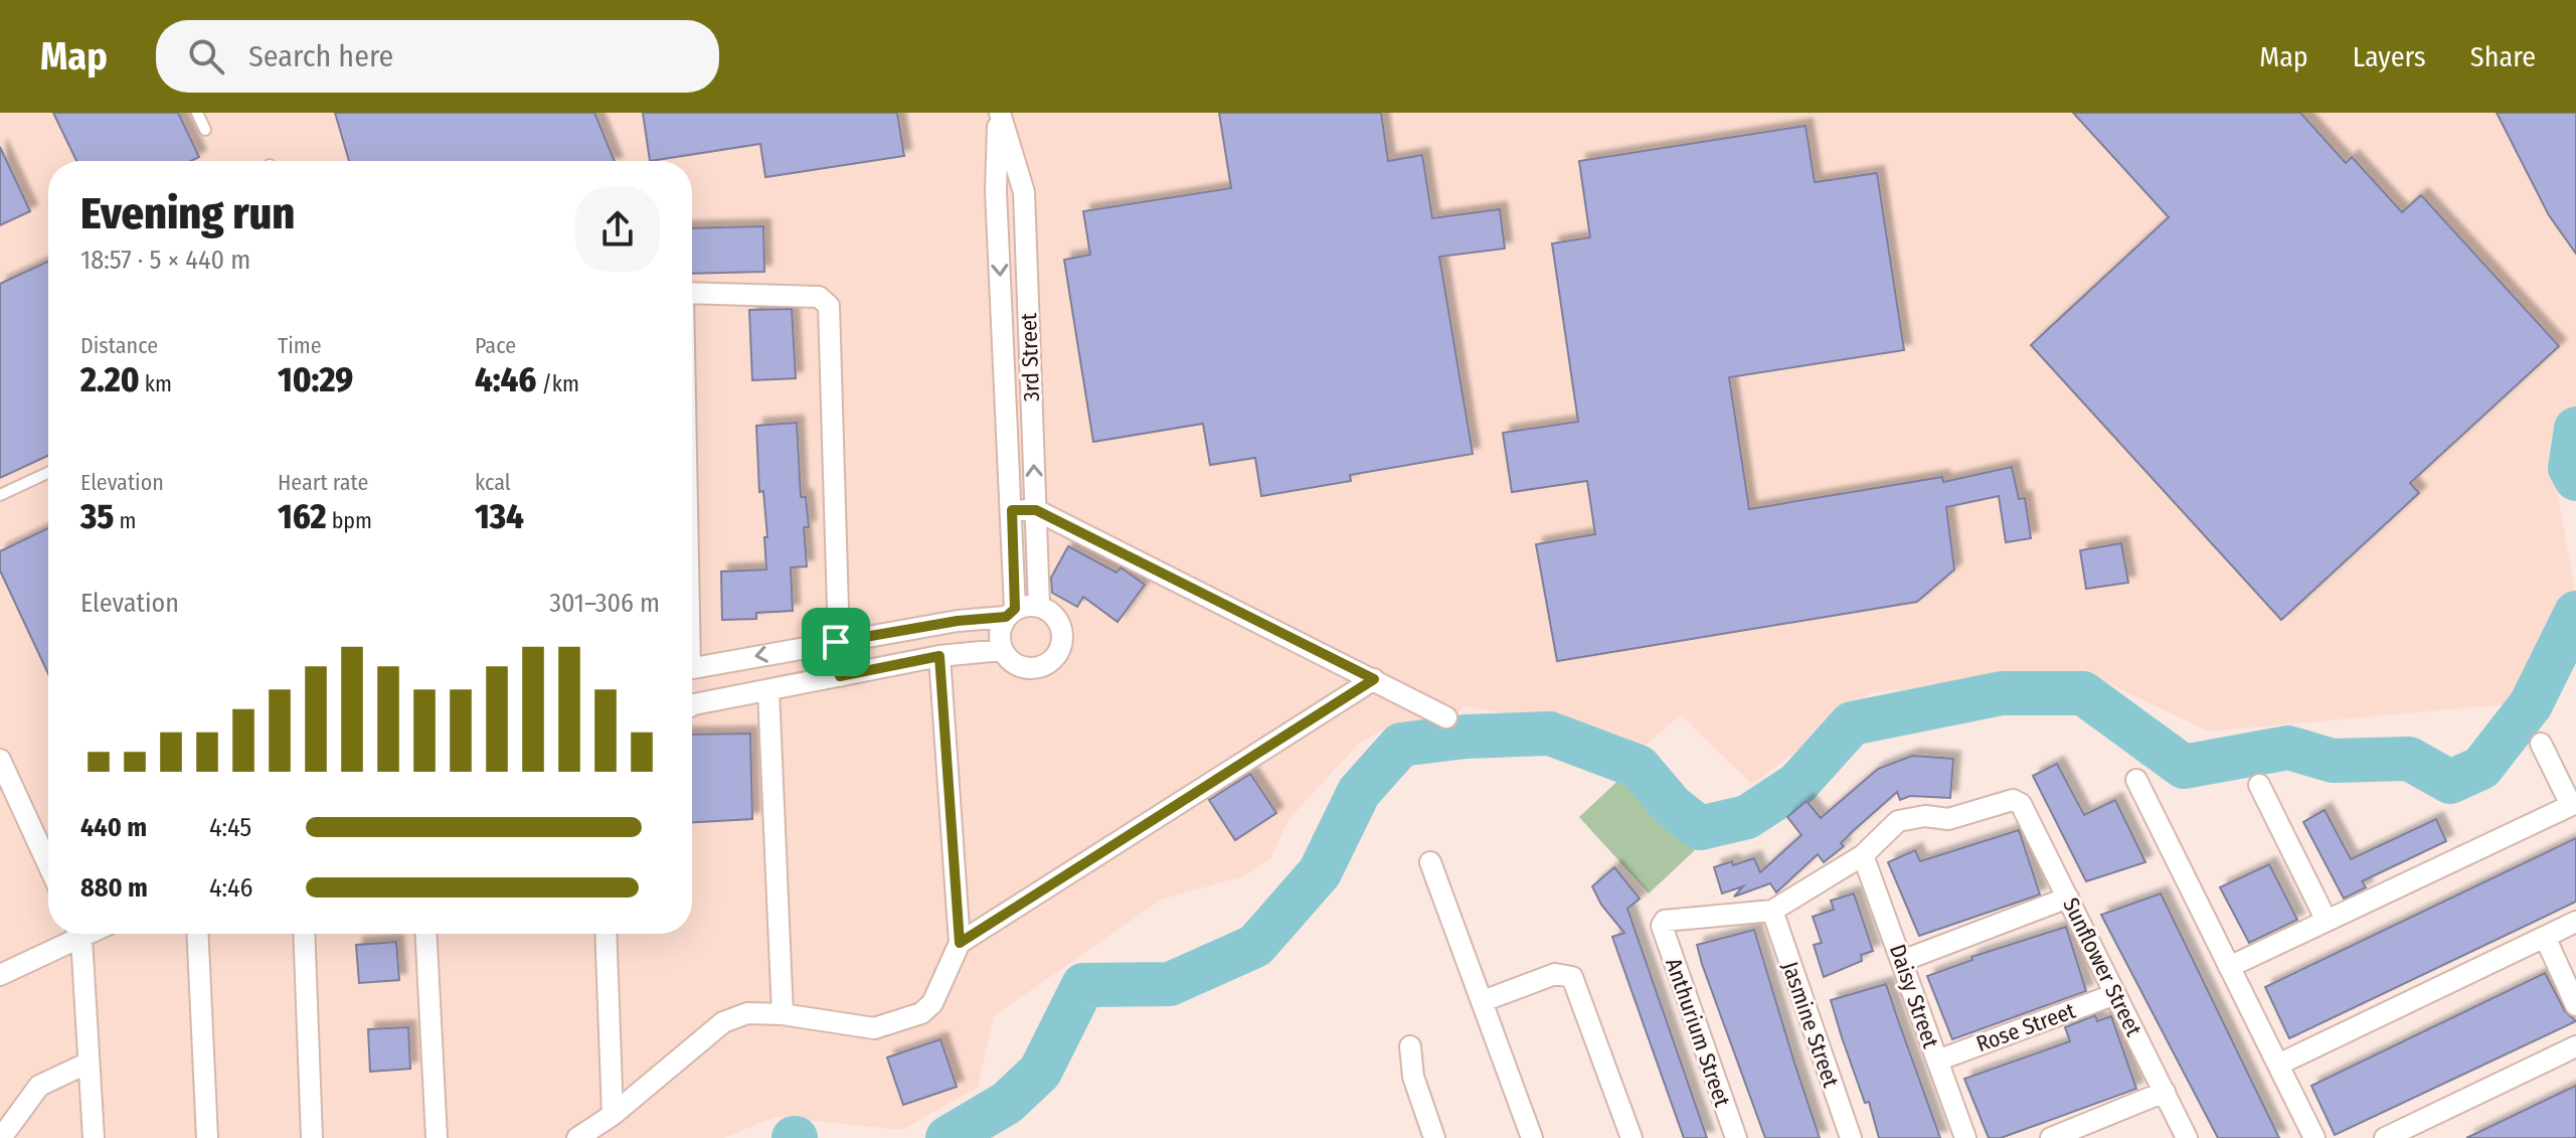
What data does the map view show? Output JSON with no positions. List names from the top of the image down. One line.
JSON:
{"streets":{"street":["3rd Street","Sunflower Street","Daisy Street","Jasmine Street","Rose Street","Anthurium Street"]},"crossings":[["Sunflower Street","Daisy Street"],["Sunflower Street","Rose Street"],["Daisy Street","Rose Street"],["Jasmine Street","Anthurium Street"]],"page":{"header":"Map","search":"Search here","nav":["Map","Layers","Share"],"heading":["Evening run","18:57 · 5 × 440 m"],"stats":[["Distance","2.20 km"],["Time","10:29"],["Pace","4:46 /km"],["Elevation","35 m"],["Heart rate","162 bpm"],["kcal","134"]],"chart":["Elevation","301–306 m"],"list":[{"name":"440 m","note":"4:45"},{"name":"880 m","note":"4:46"}]}}
